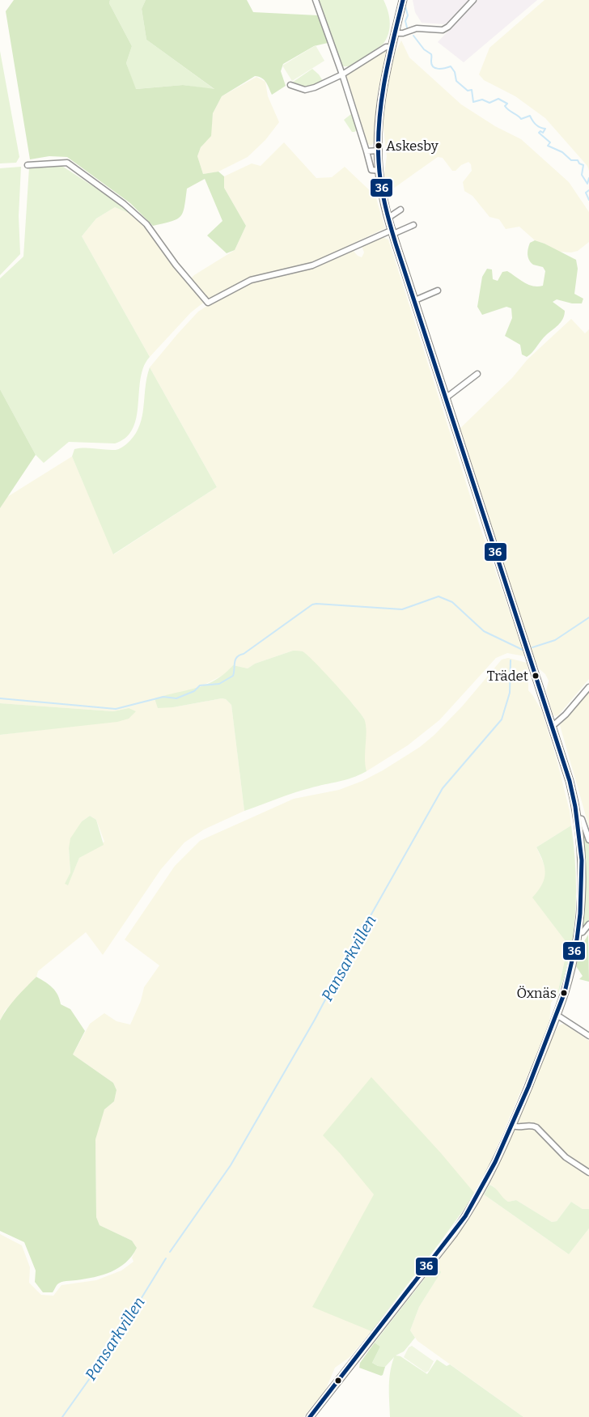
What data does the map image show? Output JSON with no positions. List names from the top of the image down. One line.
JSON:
{"water":["Pansarkvillen"],"places":["Askesby","Trädet","Öxnäs"],"lines":["transit line 36"]}
